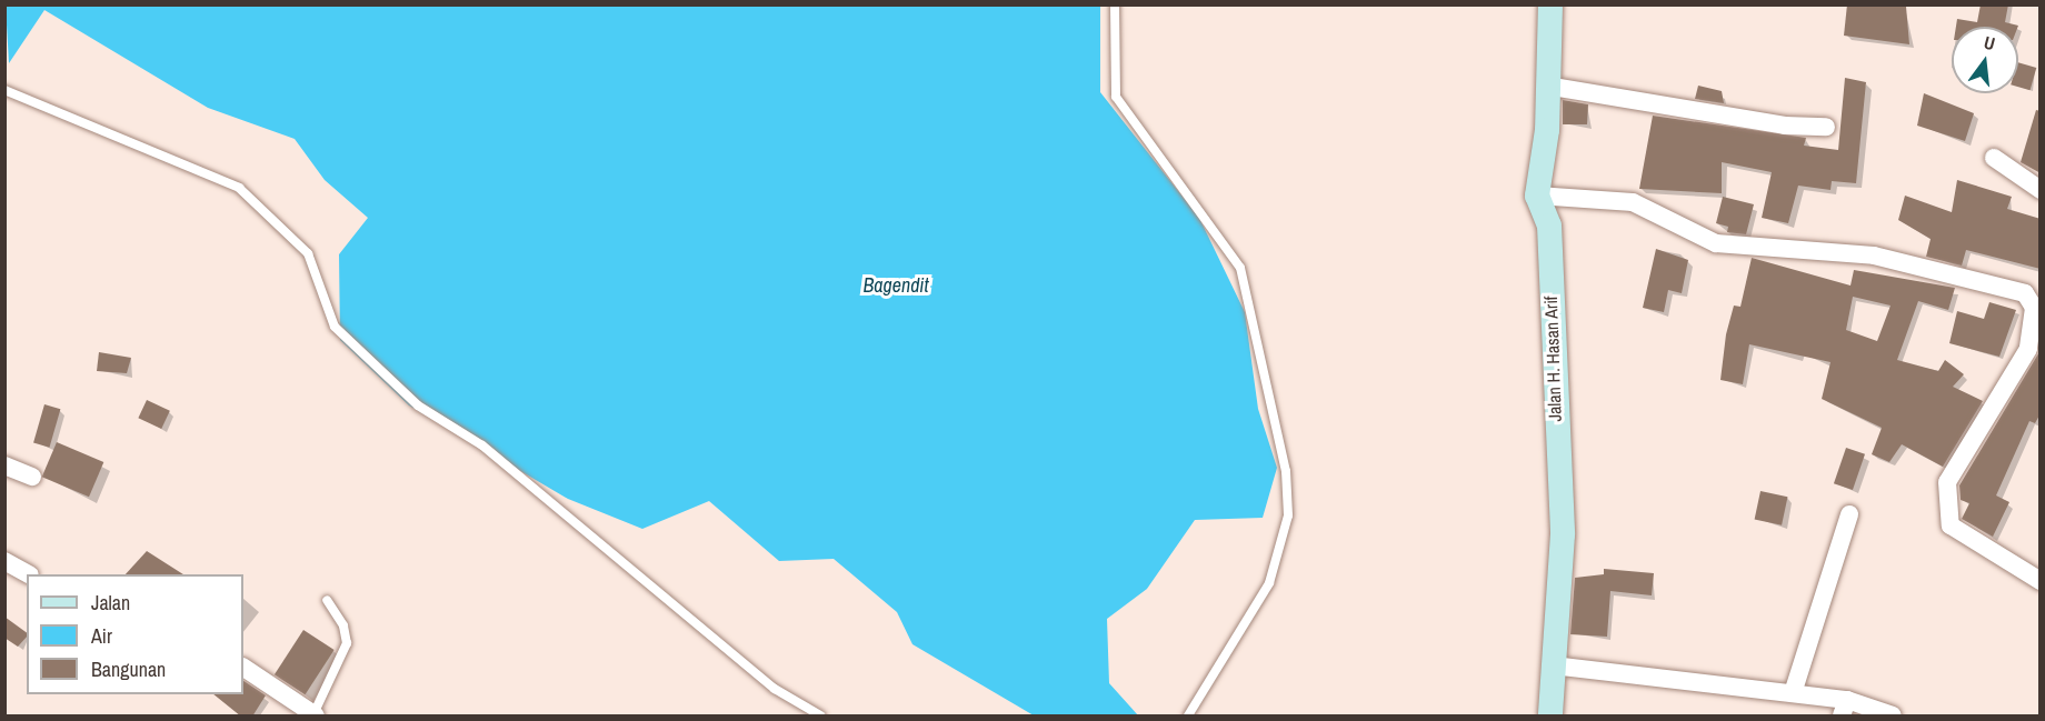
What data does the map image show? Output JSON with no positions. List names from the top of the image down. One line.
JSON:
{"streets":{"main road":["Jalan H. Hasan Arif"]},"water":["Bagendit"],"legend":["Jalan","Air","Bangunan"],"north":"top"}
